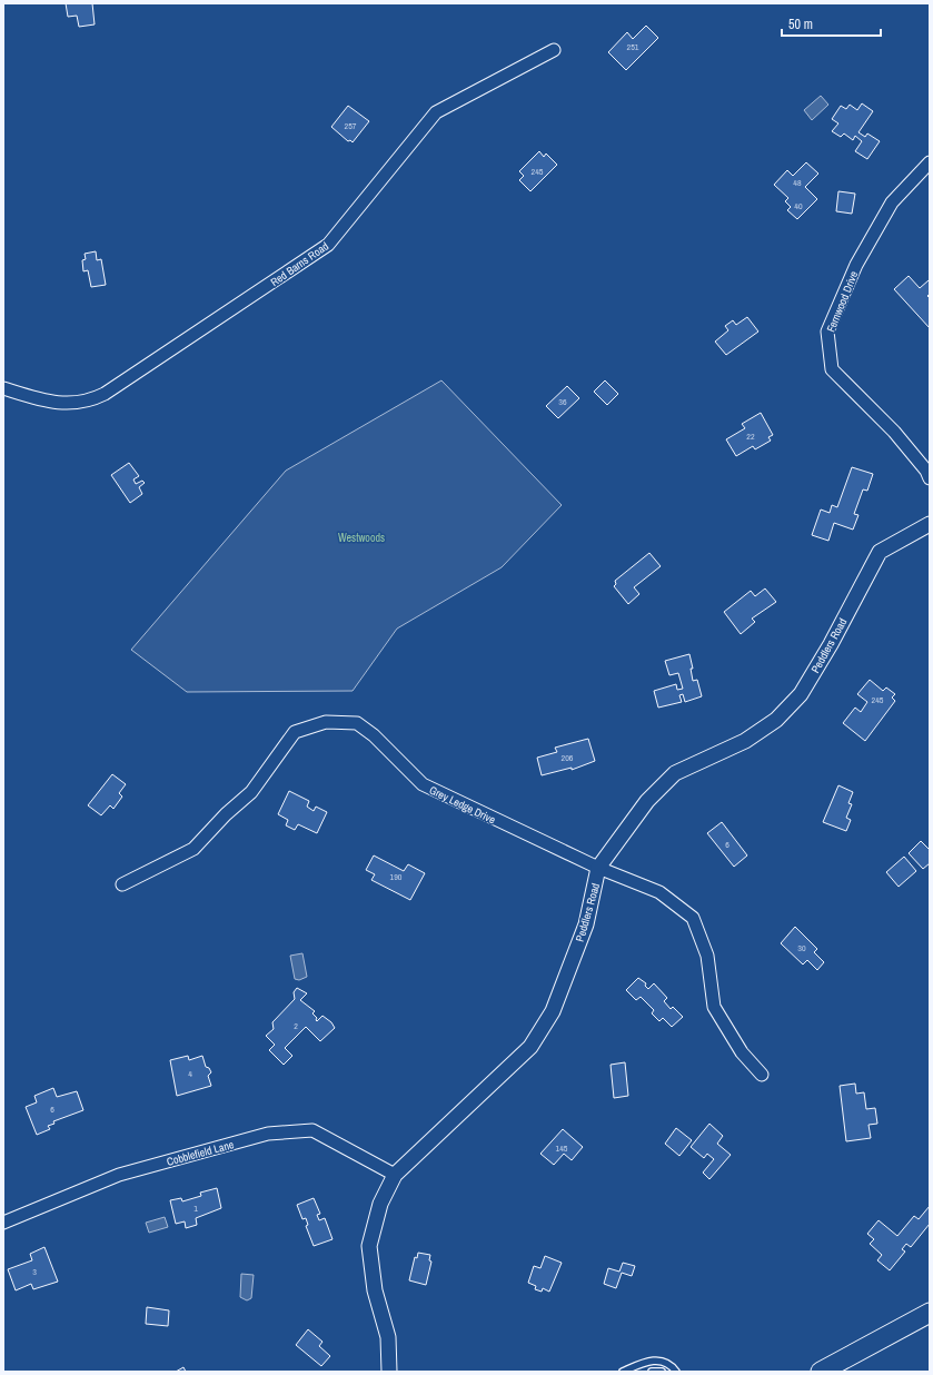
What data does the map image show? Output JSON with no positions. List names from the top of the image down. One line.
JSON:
{"streets":{"street":["Red Barns Road","Fernwood Drive","Peddlers Road","Grey Ledge Drive","Cobblefield Lane"]},"crossings":[["Peddlers Road","Grey Ledge Drive"],["Peddlers Road","Cobblefield Lane"]],"parks":["Westwoods"],"house_numbers":["251","257","245","48","40","36","22","245","206","6","190","30","2","4","6","145","1","3"],"scale_bar":"50 m"}
